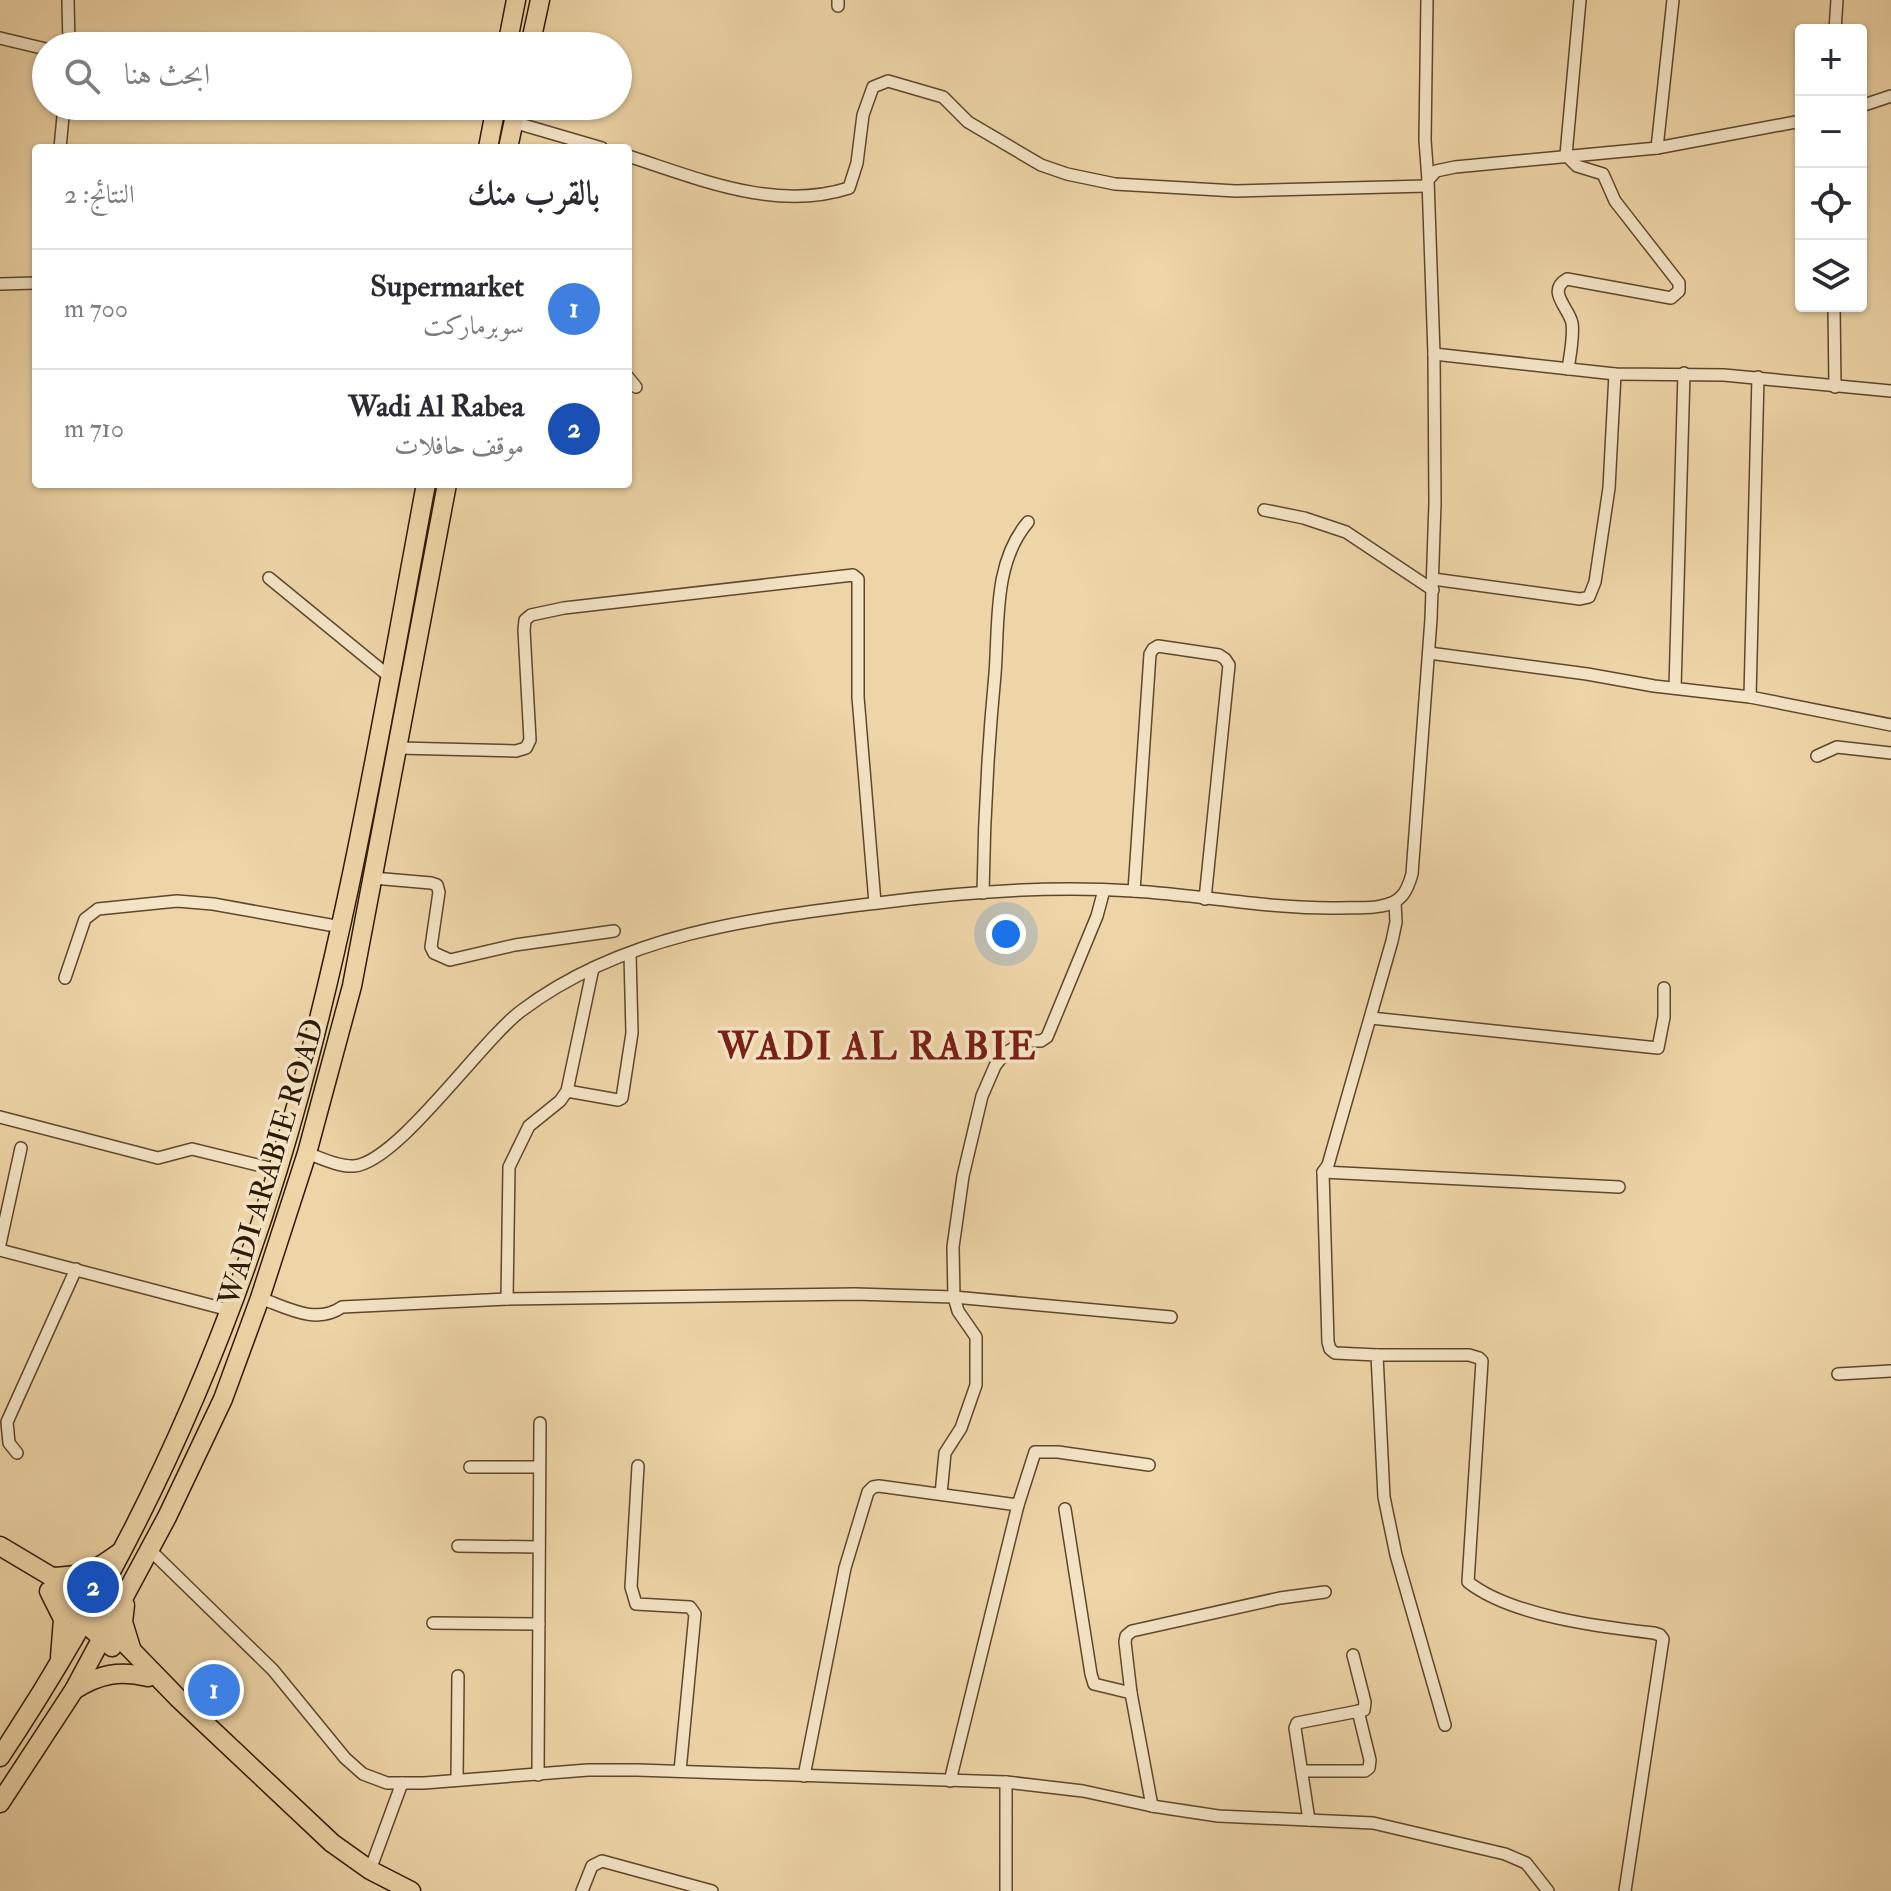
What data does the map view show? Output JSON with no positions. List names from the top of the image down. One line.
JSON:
{"streets":{"main road":["WADI ARABIE ROAD"]},"districts":["WADI AL RABIE"],"page":{"map_buttons":["+","−"],"search":"ابحث هنا","heading":["بالقرب منك","النتائج: 2"],"list":[{"mark":"1","name":"Supermarket","note":"سوبرماركت","value":"700 m"},{"mark":"2","name":"Wadi Al Rabea","note":"موقف حافلات","value":"710 m"}],"pins":["2","1"]}}
